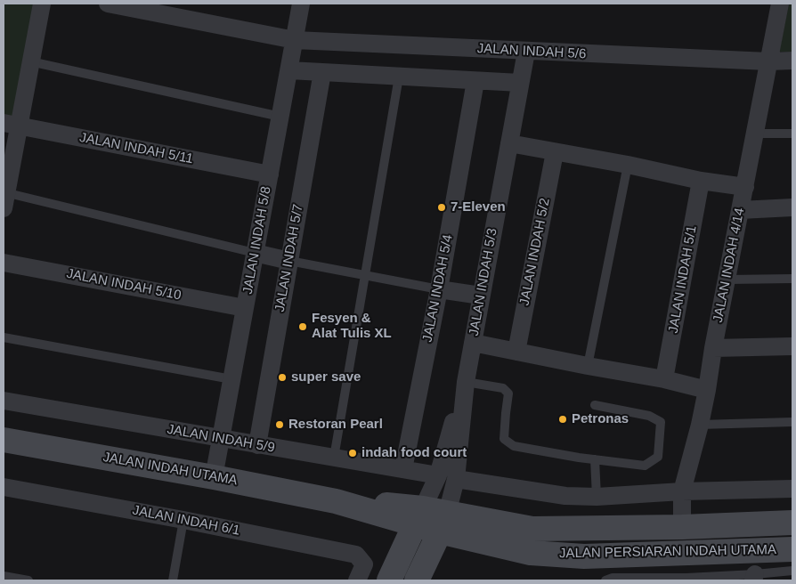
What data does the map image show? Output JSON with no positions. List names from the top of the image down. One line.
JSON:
{"streets":{"main road":["JALAN INDAH UTAMA","JALAN PERSIARAN INDAH UTAMA"],"street":["JALAN INDAH 5/6","JALAN INDAH 5/11","JALAN INDAH 5/8","JALAN INDAH 5/2","JALAN INDAH 5/7","JALAN INDAH 4/14","JALAN INDAH 5/1","JALAN INDAH 5/3","JALAN INDAH 5/10","JALAN INDAH 5/4","JALAN INDAH 5/9","JALAN INDAH 6/1"]},"crossings":[["JALAN INDAH 5/6","JALAN INDAH 5/8"],["JALAN INDAH 5/6","JALAN INDAH 4/14"],["JALAN INDAH 5/6","JALAN INDAH 5/3"],["JALAN INDAH 5/11","JALAN INDAH 5/8"],["JALAN INDAH 5/8","JALAN INDAH 5/10"],["JALAN INDAH 5/8","JALAN INDAH 5/9"],["JALAN INDAH 5/8","JALAN INDAH UTAMA"],["JALAN INDAH 5/7","JALAN INDAH 5/9"],["JALAN INDAH 4/14","JALAN PERSIARAN INDAH UTAMA"],["JALAN INDAH 5/3","JALAN INDAH 5/9"],["JALAN INDAH 5/3","JALAN INDAH UTAMA"],["JALAN INDAH 5/3","JALAN PERSIARAN INDAH UTAMA"],["JALAN INDAH 5/4","JALAN INDAH 5/9"],["JALAN INDAH UTAMA","JALAN PERSIARAN INDAH UTAMA"]],"places":["7-Eleven","Fesyen & Alat Tulis XL","super save","Petronas","Restoran Pearl","indah food court"]}
